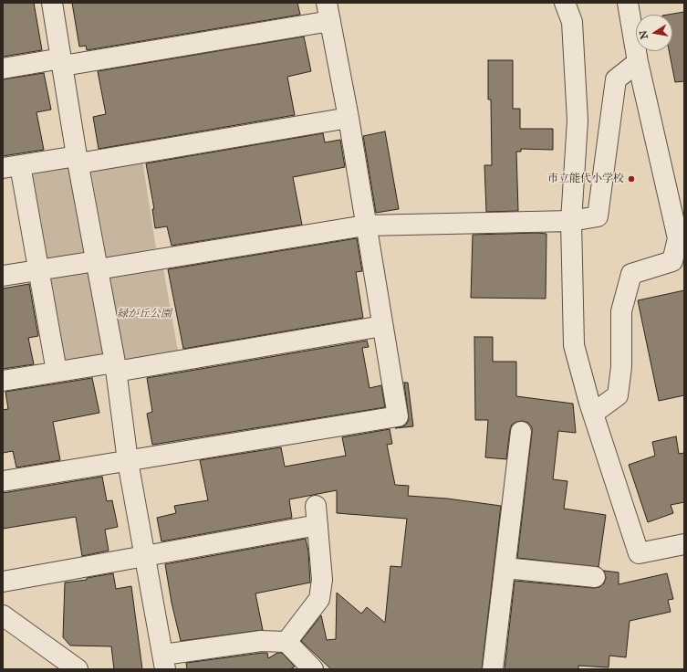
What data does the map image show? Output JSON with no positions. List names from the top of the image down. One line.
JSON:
{"parks":["緑が丘公園"],"places":["市立能代小学校"],"north":"left"}
